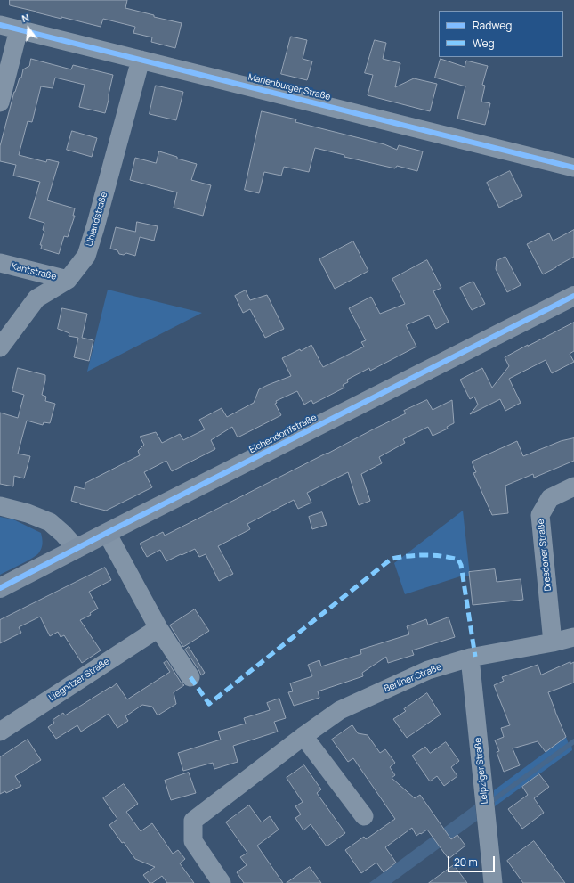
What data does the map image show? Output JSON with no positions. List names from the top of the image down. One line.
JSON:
{"streets":{"street":["Marienburger Straße","Uhlandstraße","Kantstraße","Eichendorffstraße","Dresdener Straße","Berliner Straße","Liegnitzer Straße","Leipziger Straße"]},"crossings":[["Marienburger Straße","Uhlandstraße"],["Uhlandstraße","Kantstraße"],["Dresdener Straße","Berliner Straße"],["Berliner Straße","Leipziger Straße"]],"legend":["Radweg","Weg"],"scale_bar":"20 m","north":"top"}
